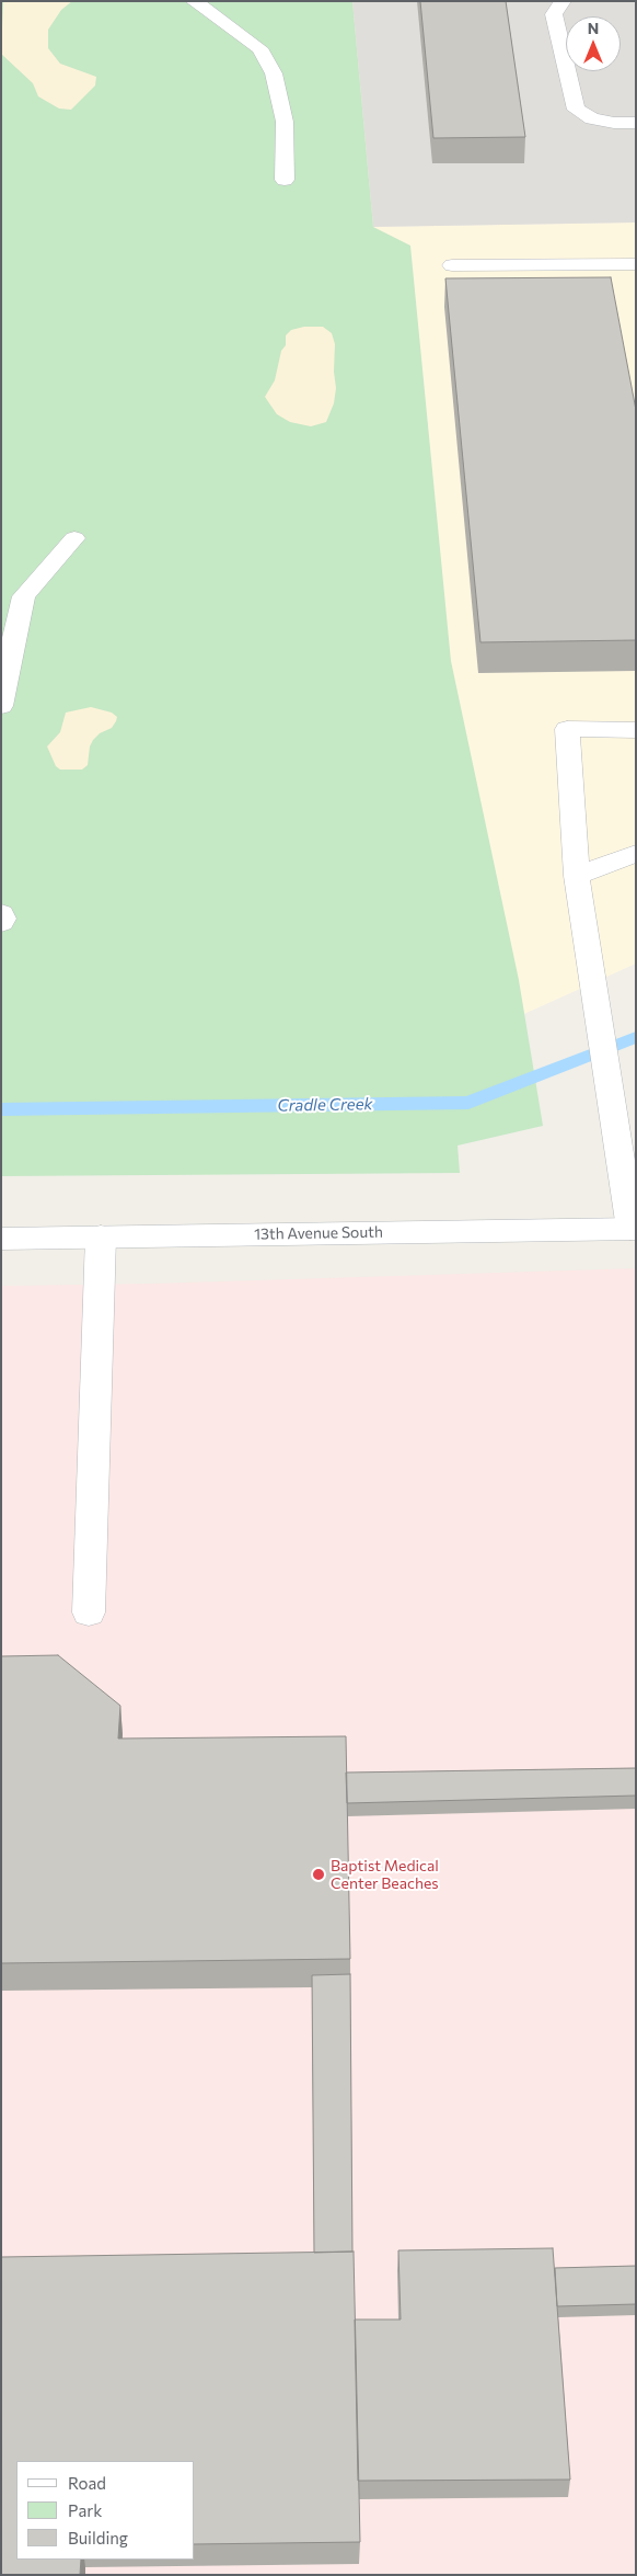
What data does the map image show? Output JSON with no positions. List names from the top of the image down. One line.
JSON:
{"streets":{"street":["13th Avenue South"]},"water":["Cradle Creek"],"places":["Baptist Medical Center Beaches"],"legend":["Road","Park","Building"],"north":"top"}
